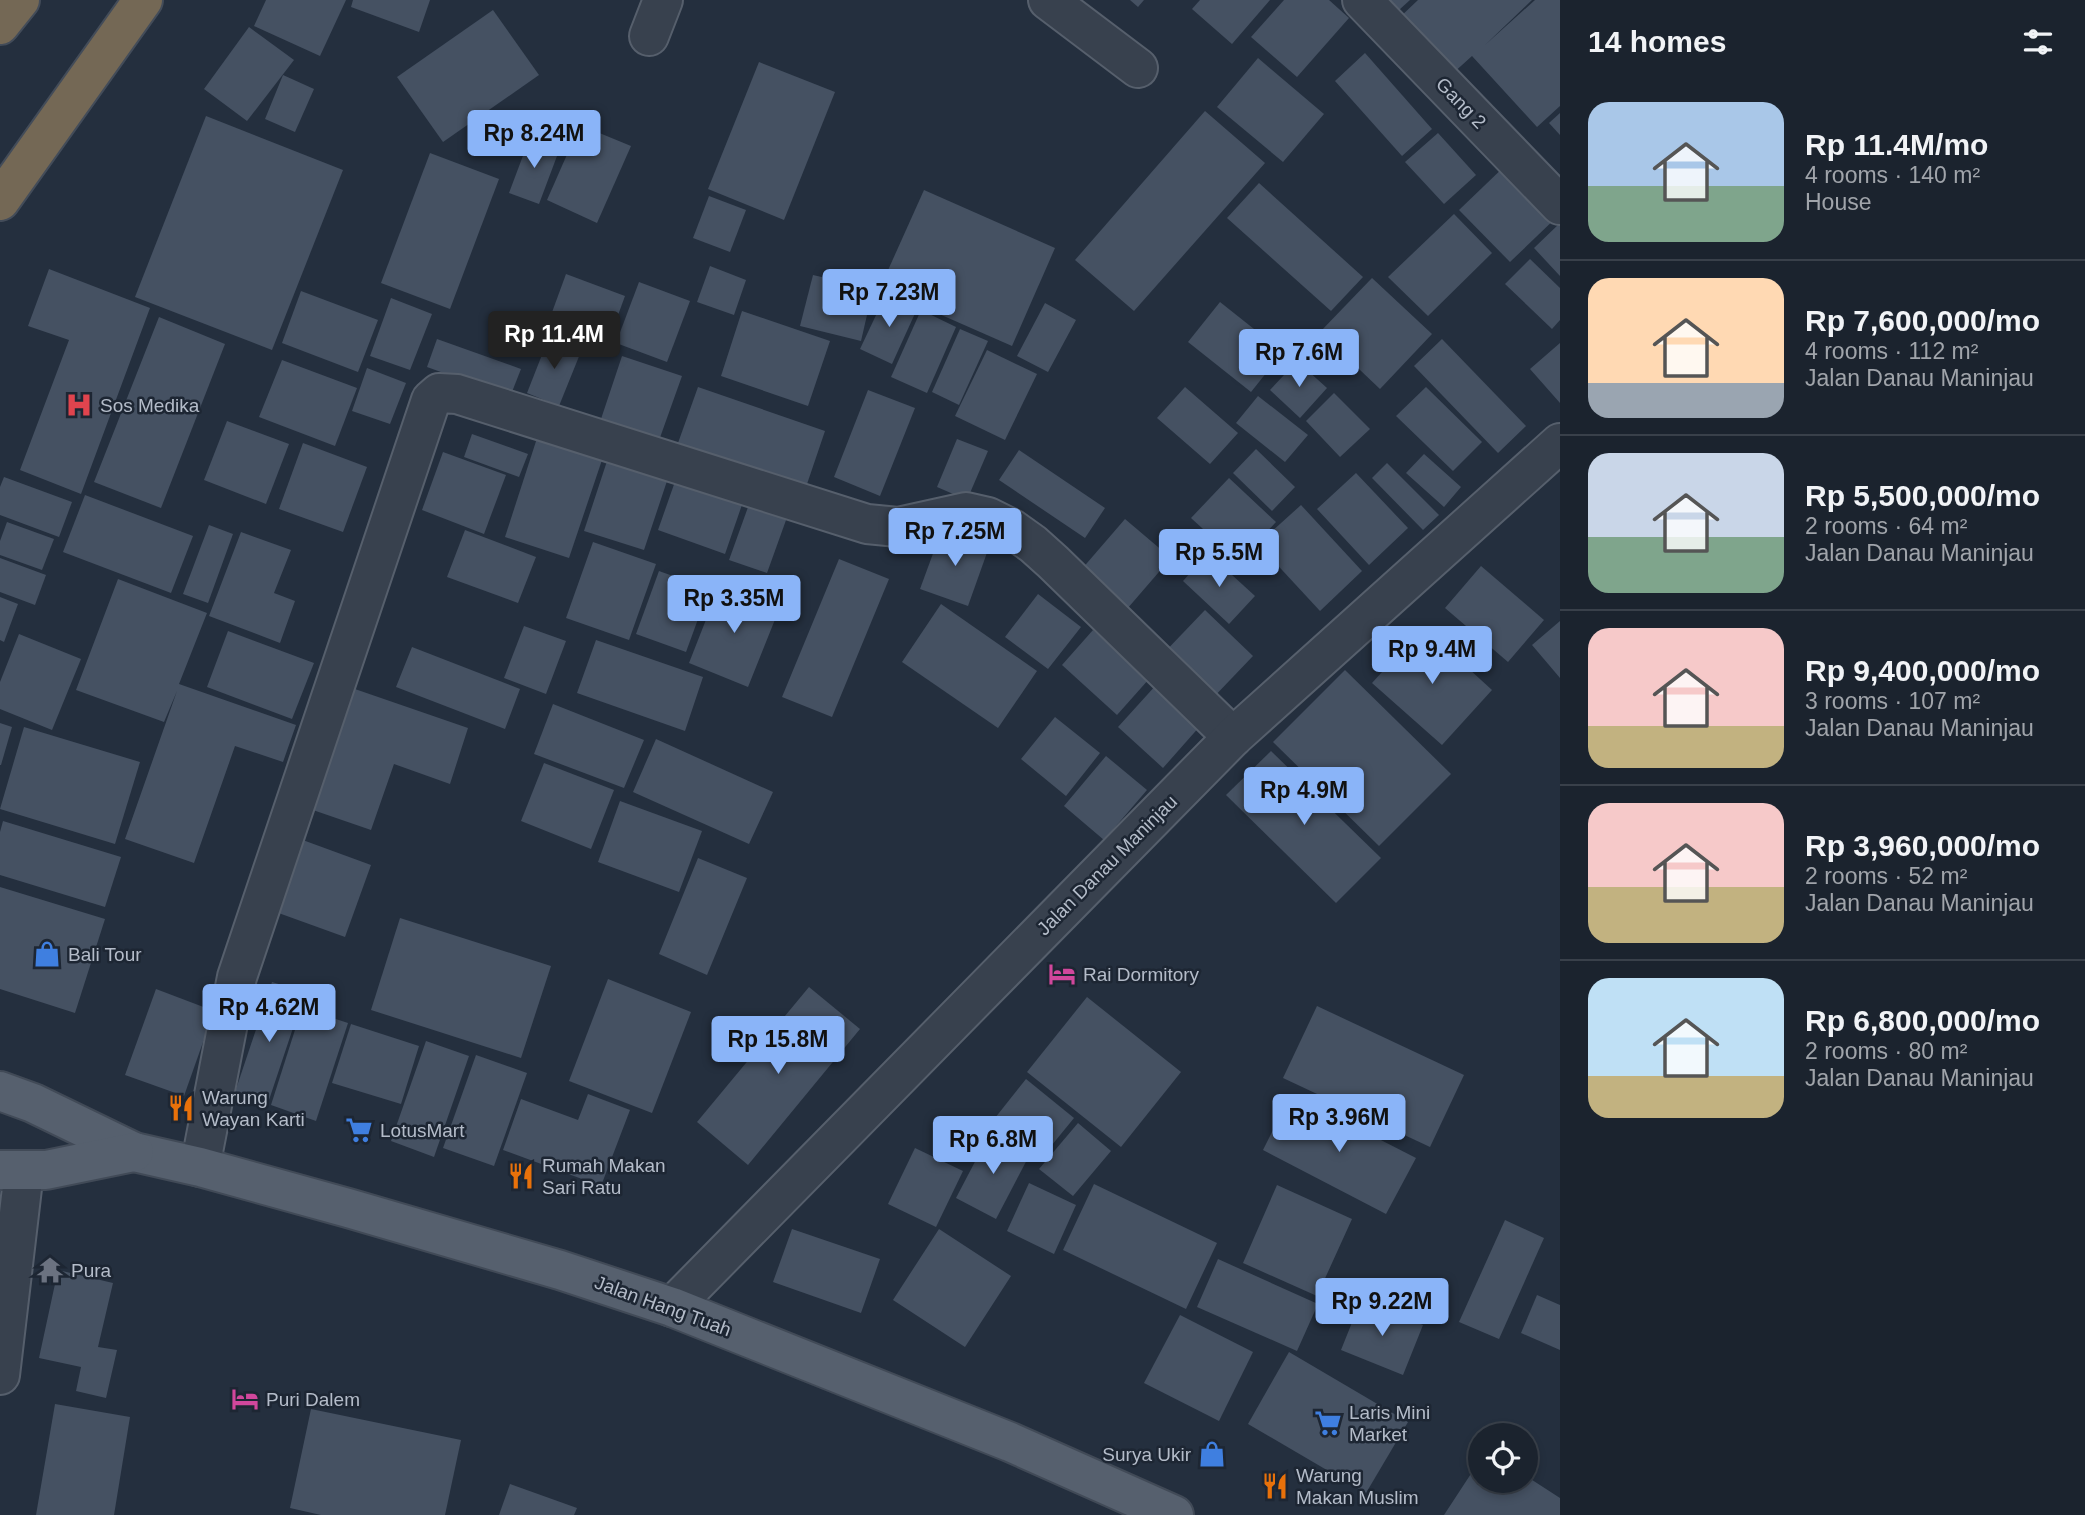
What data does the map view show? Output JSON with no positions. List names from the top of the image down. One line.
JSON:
{"streets":{"main road":["Jalan Hang Tuah"],"street":["Gang 2","Jalan Danau Maninjau"]},"crossings":[["Jalan Danau Maninjau","Jalan Hang Tuah"]],"places":{"hospital":["Sos Medika"],"shop":["Bali Tour","Surya Ukir"],"hotel":["Rai Dormitory","Puri Dalem"],"restaurant":["Warung Wayan Karti","Rumah Makan Sari Ratu","Warung Makan Muslim"],"supermarket":["LotusMart","Laris Mini Market"],"temple":["Pura"]},"page":{"heading":"14 homes","list":[{"name":"Rp 11.4M/mo","note":"4 rooms · 140 m² · House"},{"name":"Rp 7,600,000/mo","note":"4 rooms · 112 m² · Jalan Danau Maninjau"},{"name":"Rp 5,500,000/mo","note":"2 rooms · 64 m² · Jalan Danau Maninjau"},{"name":"Rp 9,400,000/mo","note":"3 rooms · 107 m² · Jalan Danau Maninjau"},{"name":"Rp 3,960,000/mo","note":"2 rooms · 52 m² · Jalan Danau Maninjau"},{"name":"Rp 6,800,000/mo","note":"2 rooms · 80 m² · Jalan Danau Maninjau"}],"price":["Rp 8.24M","Rp 7.23M","Rp 11.4M","Rp 7.6M","Rp 7.25M","Rp 5.5M","Rp 3.35M","Rp 9.4M","Rp 4.9M","Rp 4.62M","Rp 15.8M","Rp 3.96M","Rp 6.8M","Rp 9.22M"]}}
